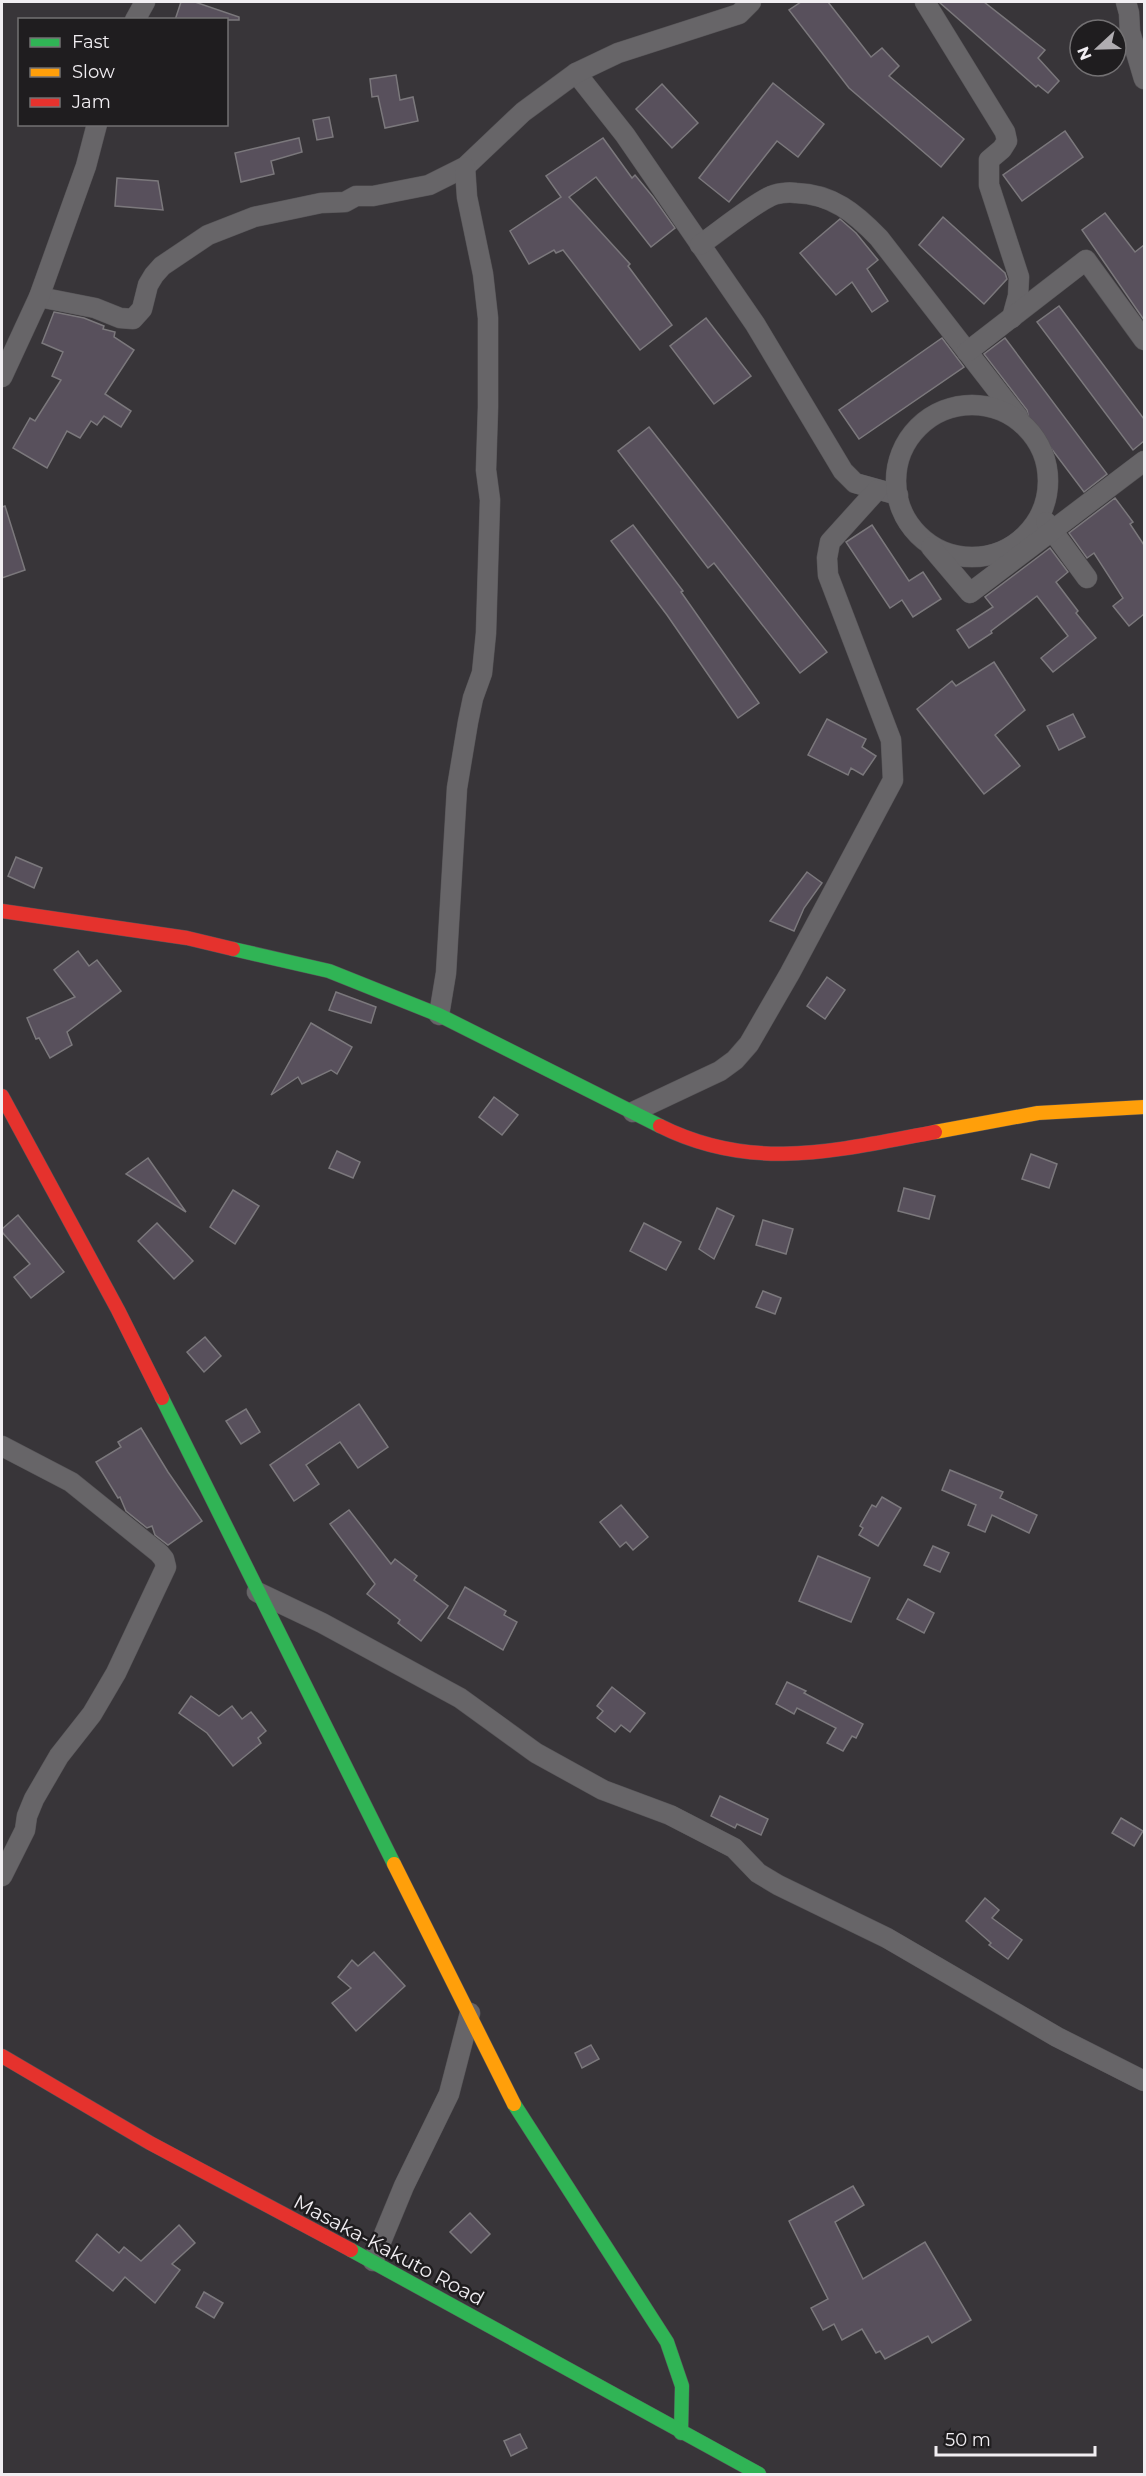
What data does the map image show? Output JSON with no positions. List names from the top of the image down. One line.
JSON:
{"streets":{"main road":["Masaka-Kakuto Road"]},"legend":["Fast","Slow","Jam"],"scale_bar":"50 m","north":"left"}
